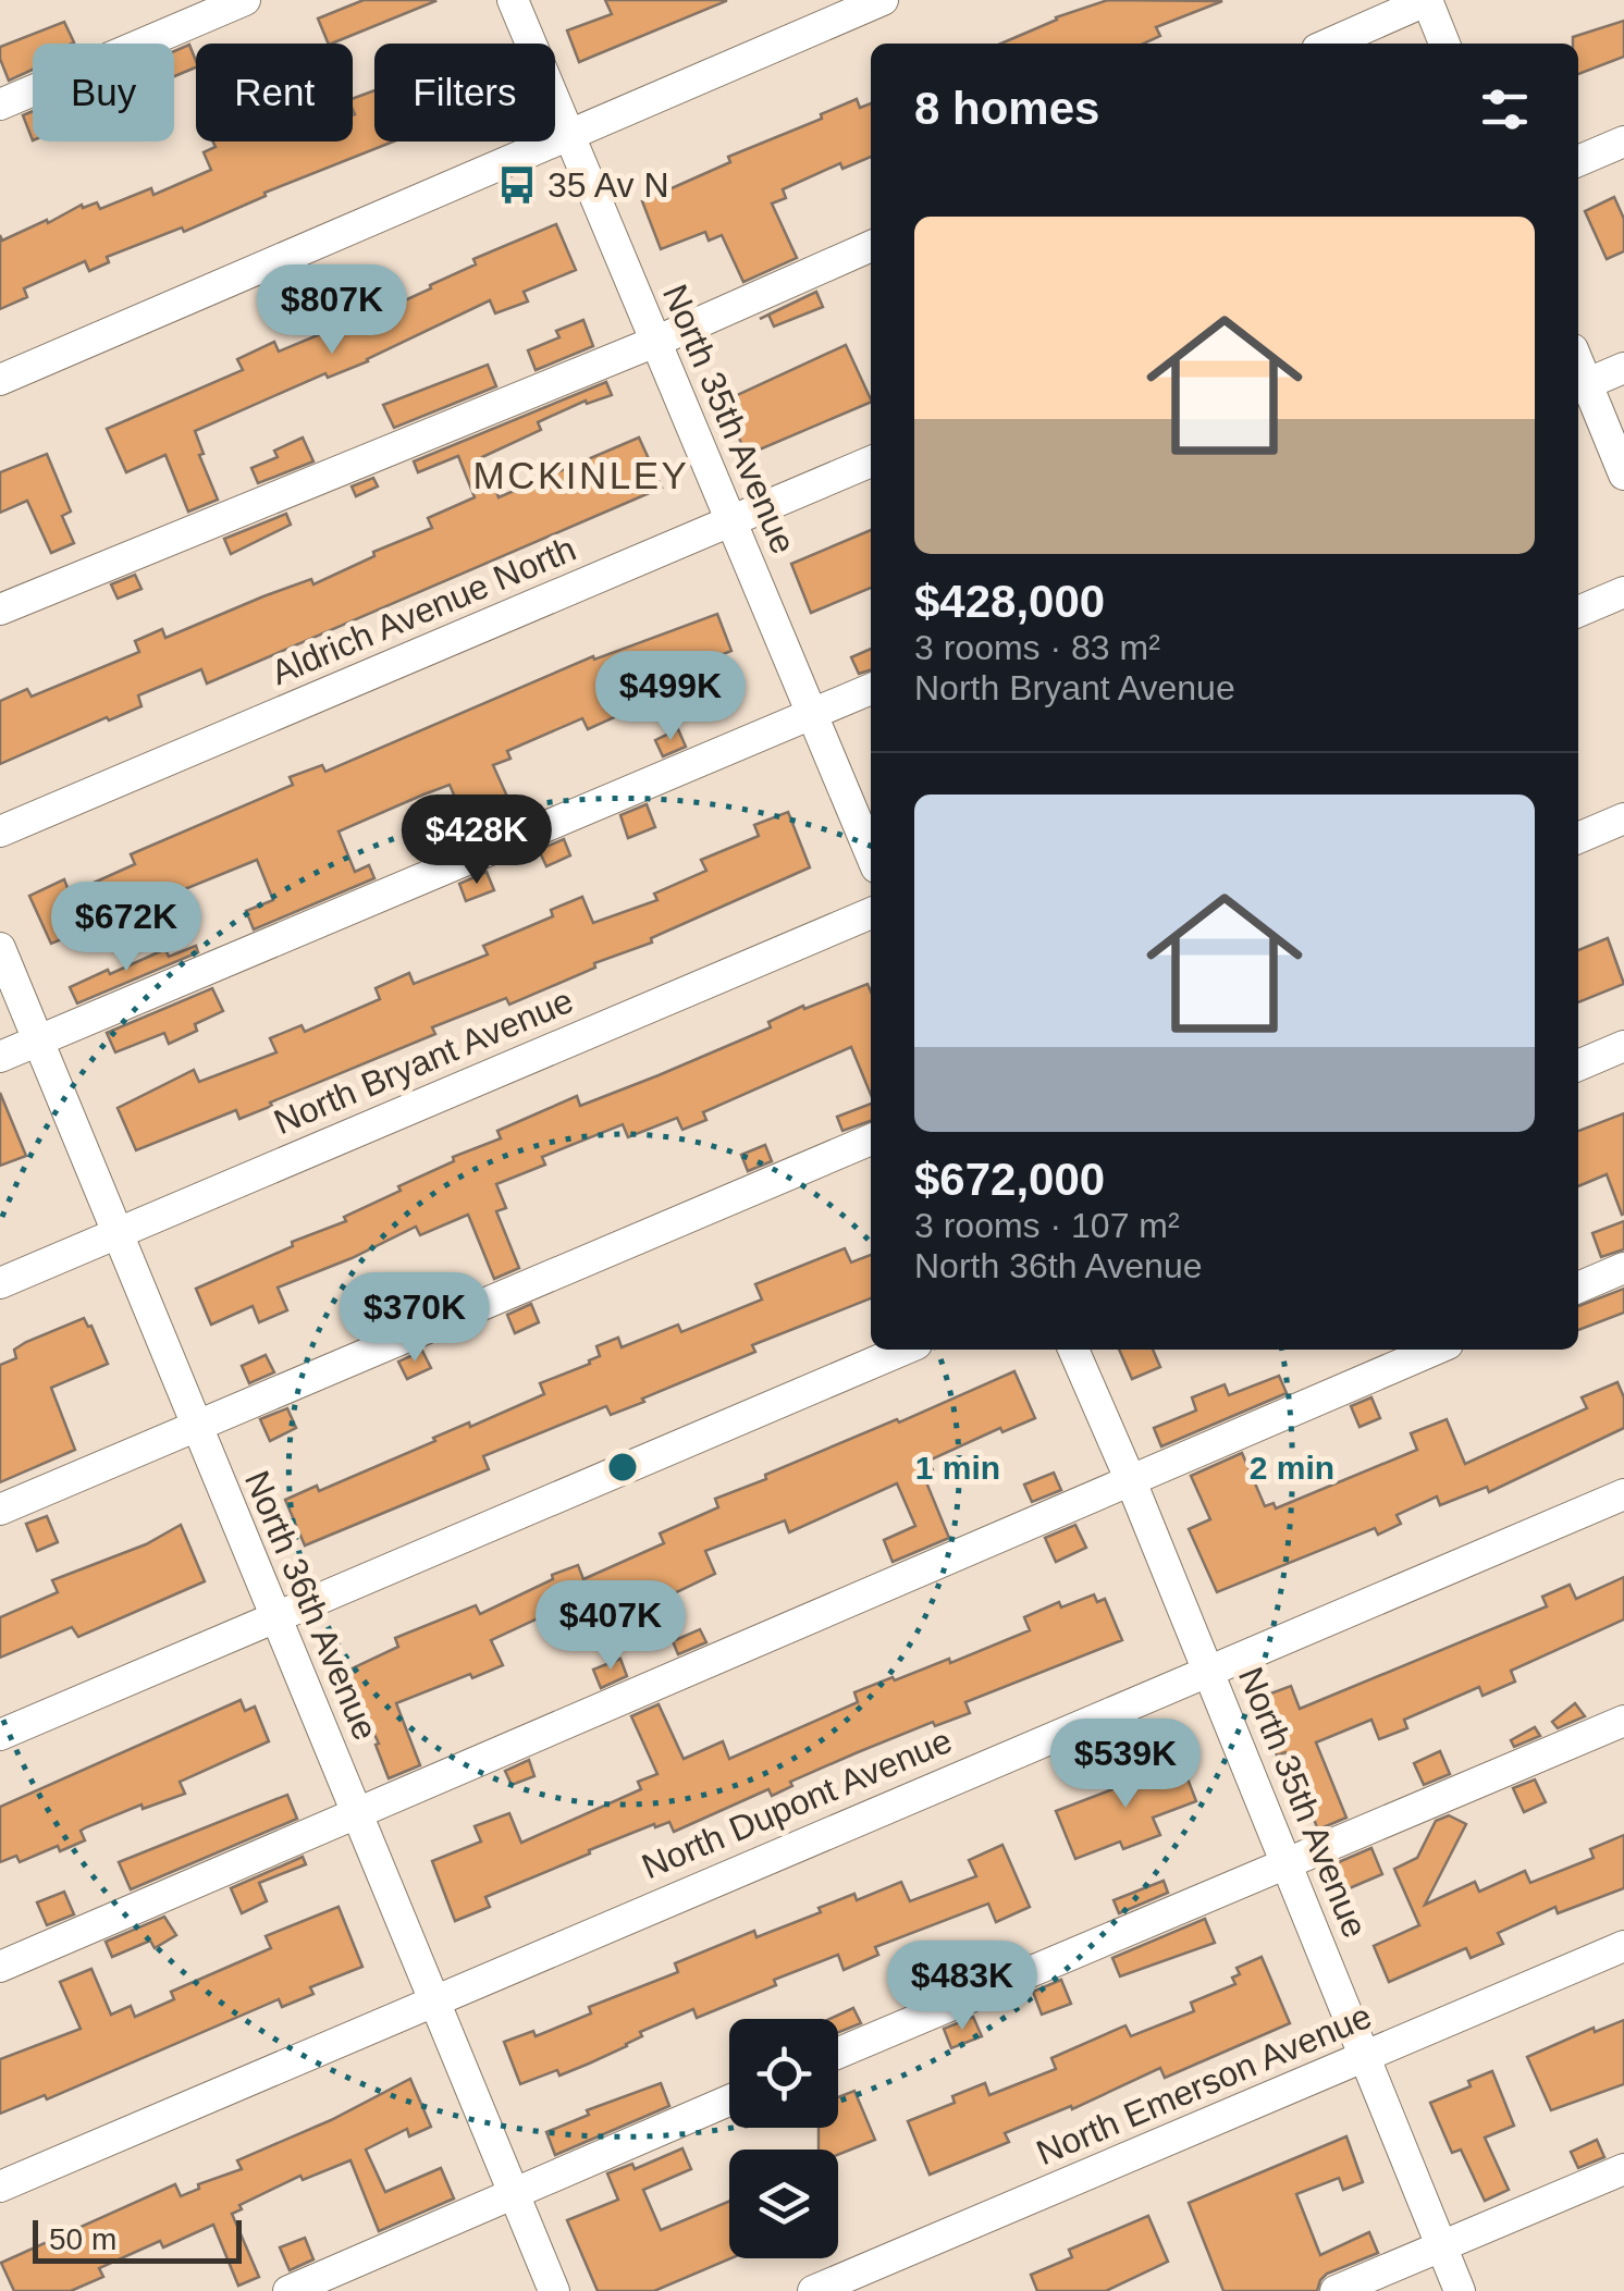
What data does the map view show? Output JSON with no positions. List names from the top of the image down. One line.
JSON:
{"streets":{"street":["North 35th Avenue","Aldrich Avenue North","North Bryant Avenue","North 36th Avenue","North Dupont Avenue","North Emerson Avenue"]},"crossings":[["North 35th Avenue","Aldrich Avenue North"],["North 35th Avenue","North Dupont Avenue"],["North 35th Avenue","North Emerson Avenue"],["North Bryant Avenue","North 36th Avenue"],["North 36th Avenue","North Dupont Avenue"]],"districts":["MCKINLEY"],"places":{"bus stop":["35 Av N"]},"scale_bar":"50 m","page":{"chip":["Buy","Rent","Filters"],"heading":"8 homes","list":[{"name":"$428,000","note":"3 rooms · 83 m² · North Bryant Avenue"},{"name":"$672,000","note":"3 rooms · 107 m² · North 36th Avenue"}],"price":["$807K","$499K","$428K","$672K","$370K","$407K","$539K","$483K"],"scale":"50 m"},"rings":["1 min","2 min"]}
